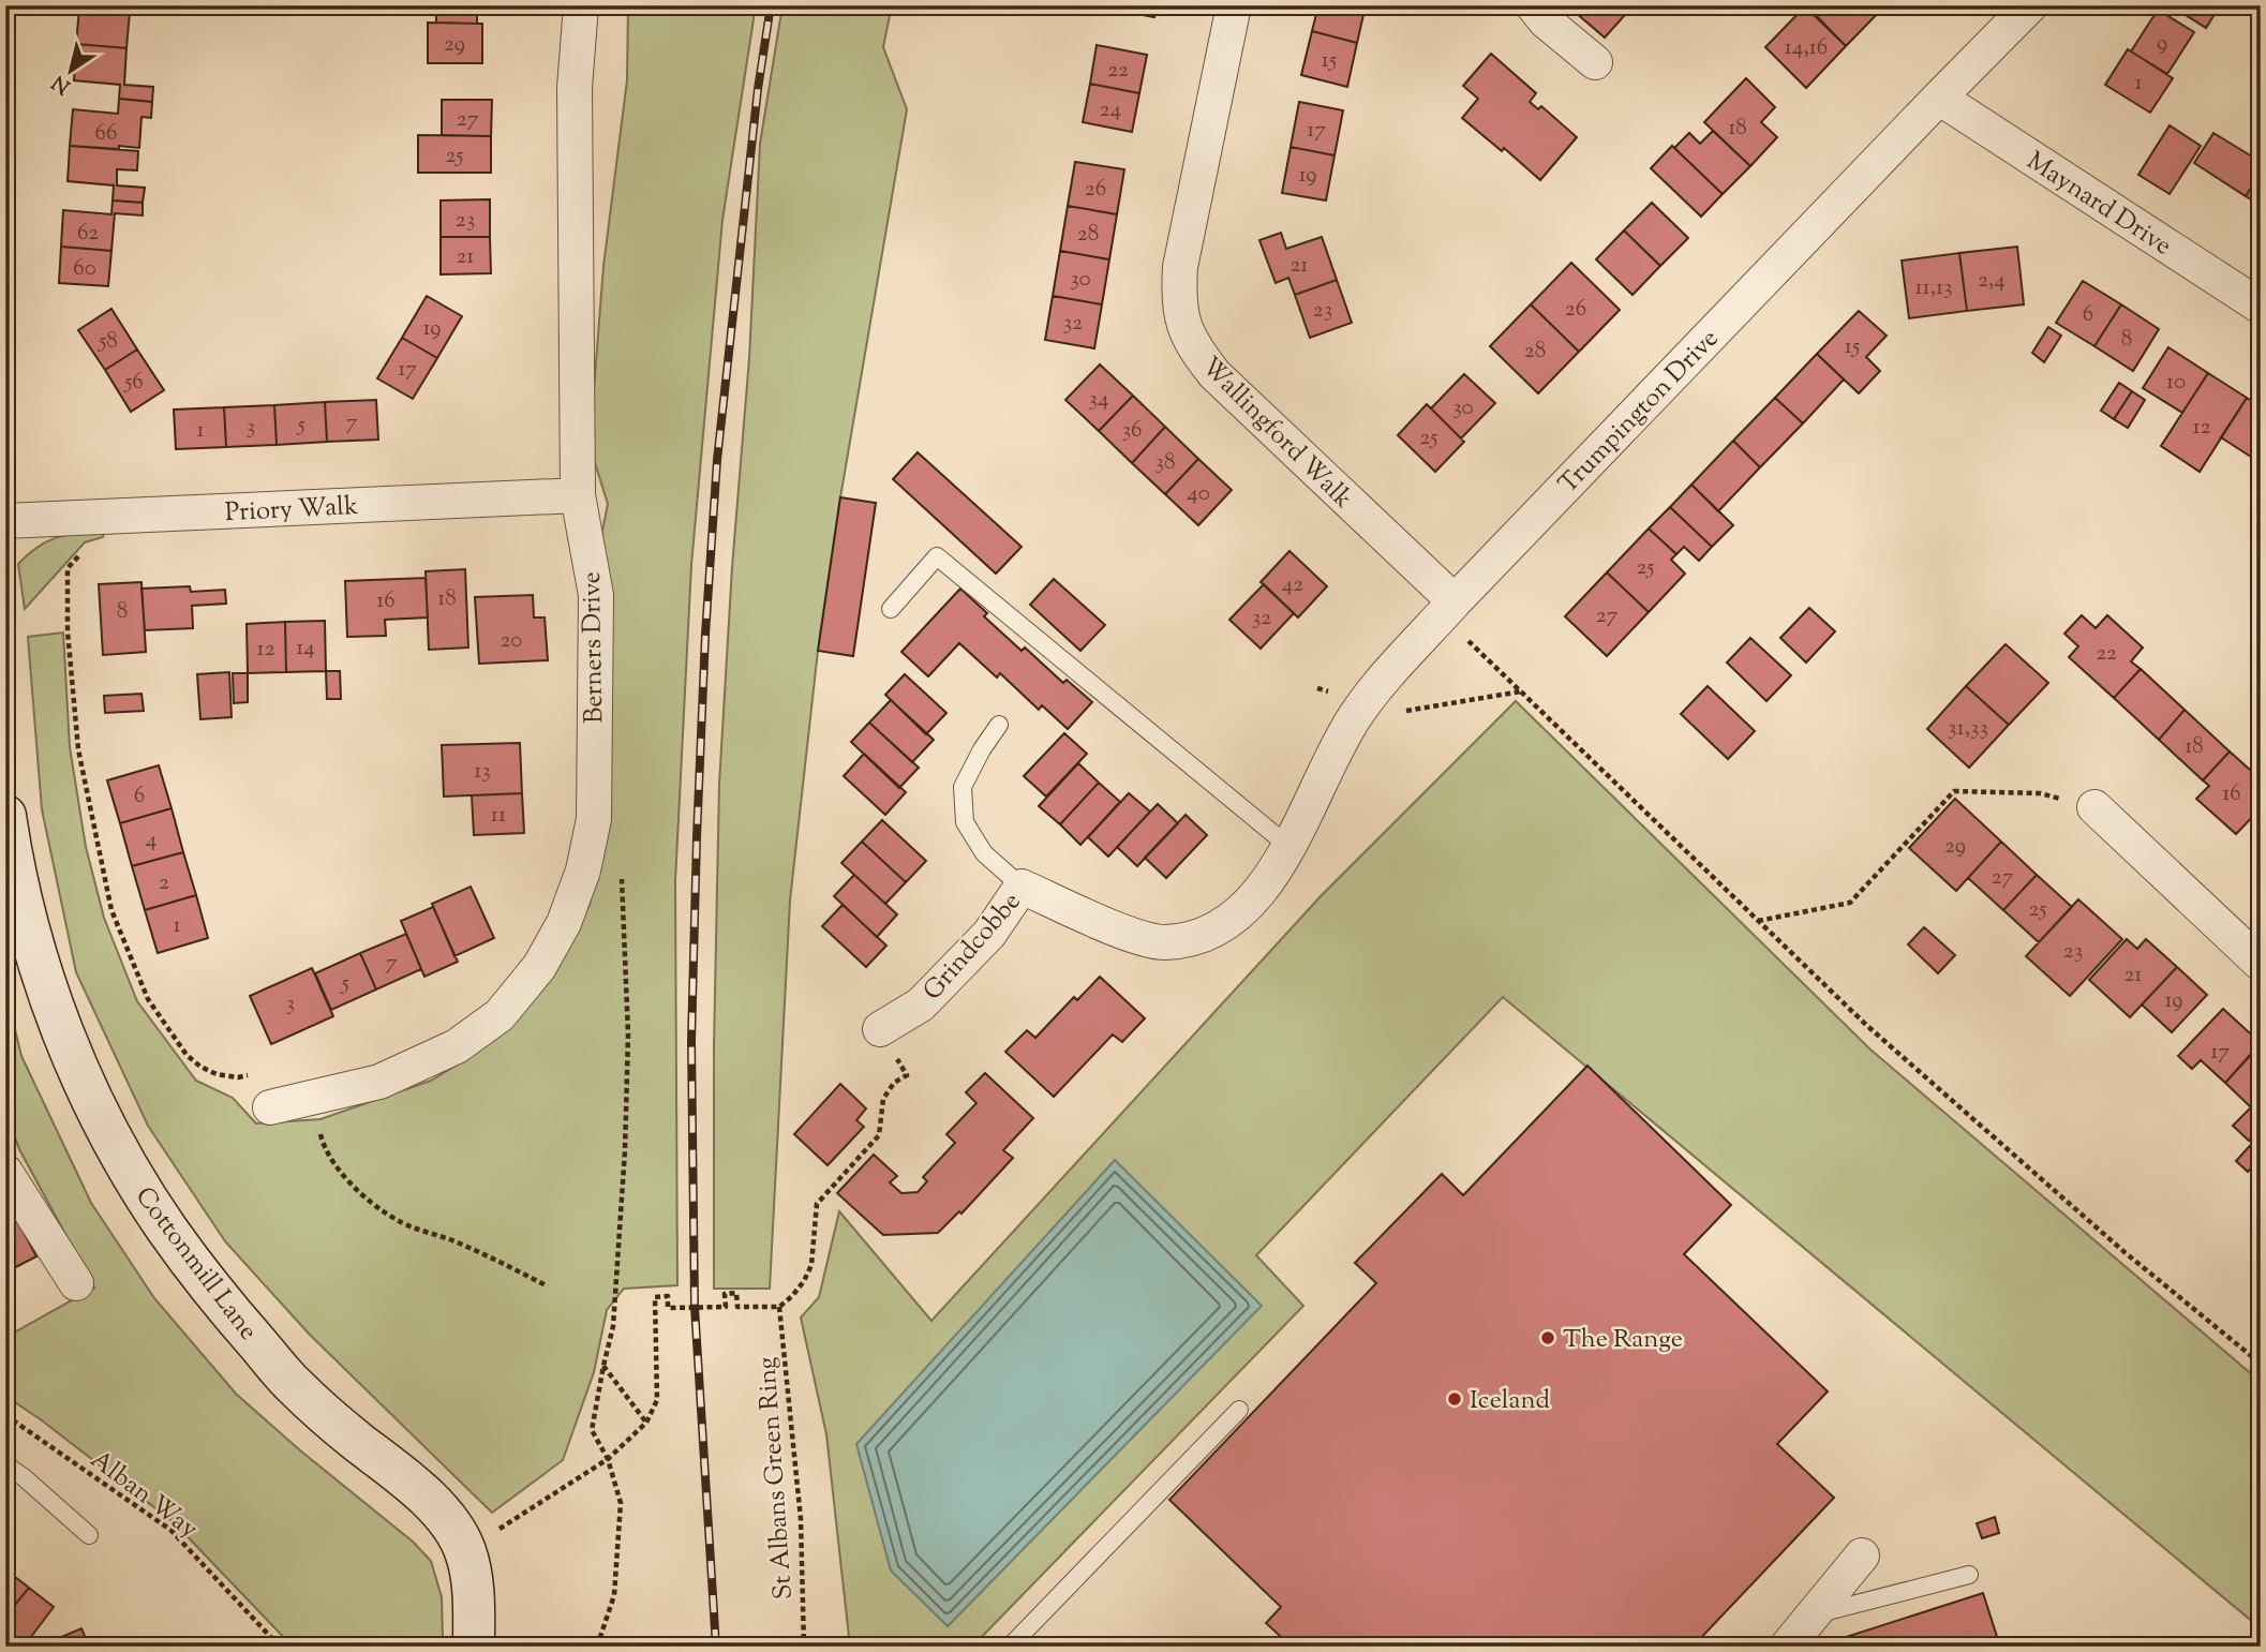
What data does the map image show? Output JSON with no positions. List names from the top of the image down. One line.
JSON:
{"streets":{"street":["Maynard Drive","Trumpington Drive","Wallingford Walk","Priory Walk","Berners Drive","Grindcobbe","Cottonmill Lane"],"path":["St Albans Green Ring","Alban Way"]},"crossings":[["Maynard Drive","Trumpington Drive"],["Trumpington Drive","Wallingford Walk"],["Trumpington Drive","Grindcobbe"],["Priory Walk","Berners Drive"]],"places":["The Range","Iceland"],"house_numbers":["9","29","14,16","15","22","1","24","27","18","17","66","25","19","26","23","62","28","21","21","60","30","2,4","11,13","26","23","6","32","19","8","58","15","28","17","56","10","34","30","7","5","3","12","1","36","25","38","40","25","42","18","16","8","27","32","20","14","12","22","31,33","18","13","16","6","11","4","29","27","2","25","1","23","7","21","5","19","3","17"],"north":"bottom left"}
